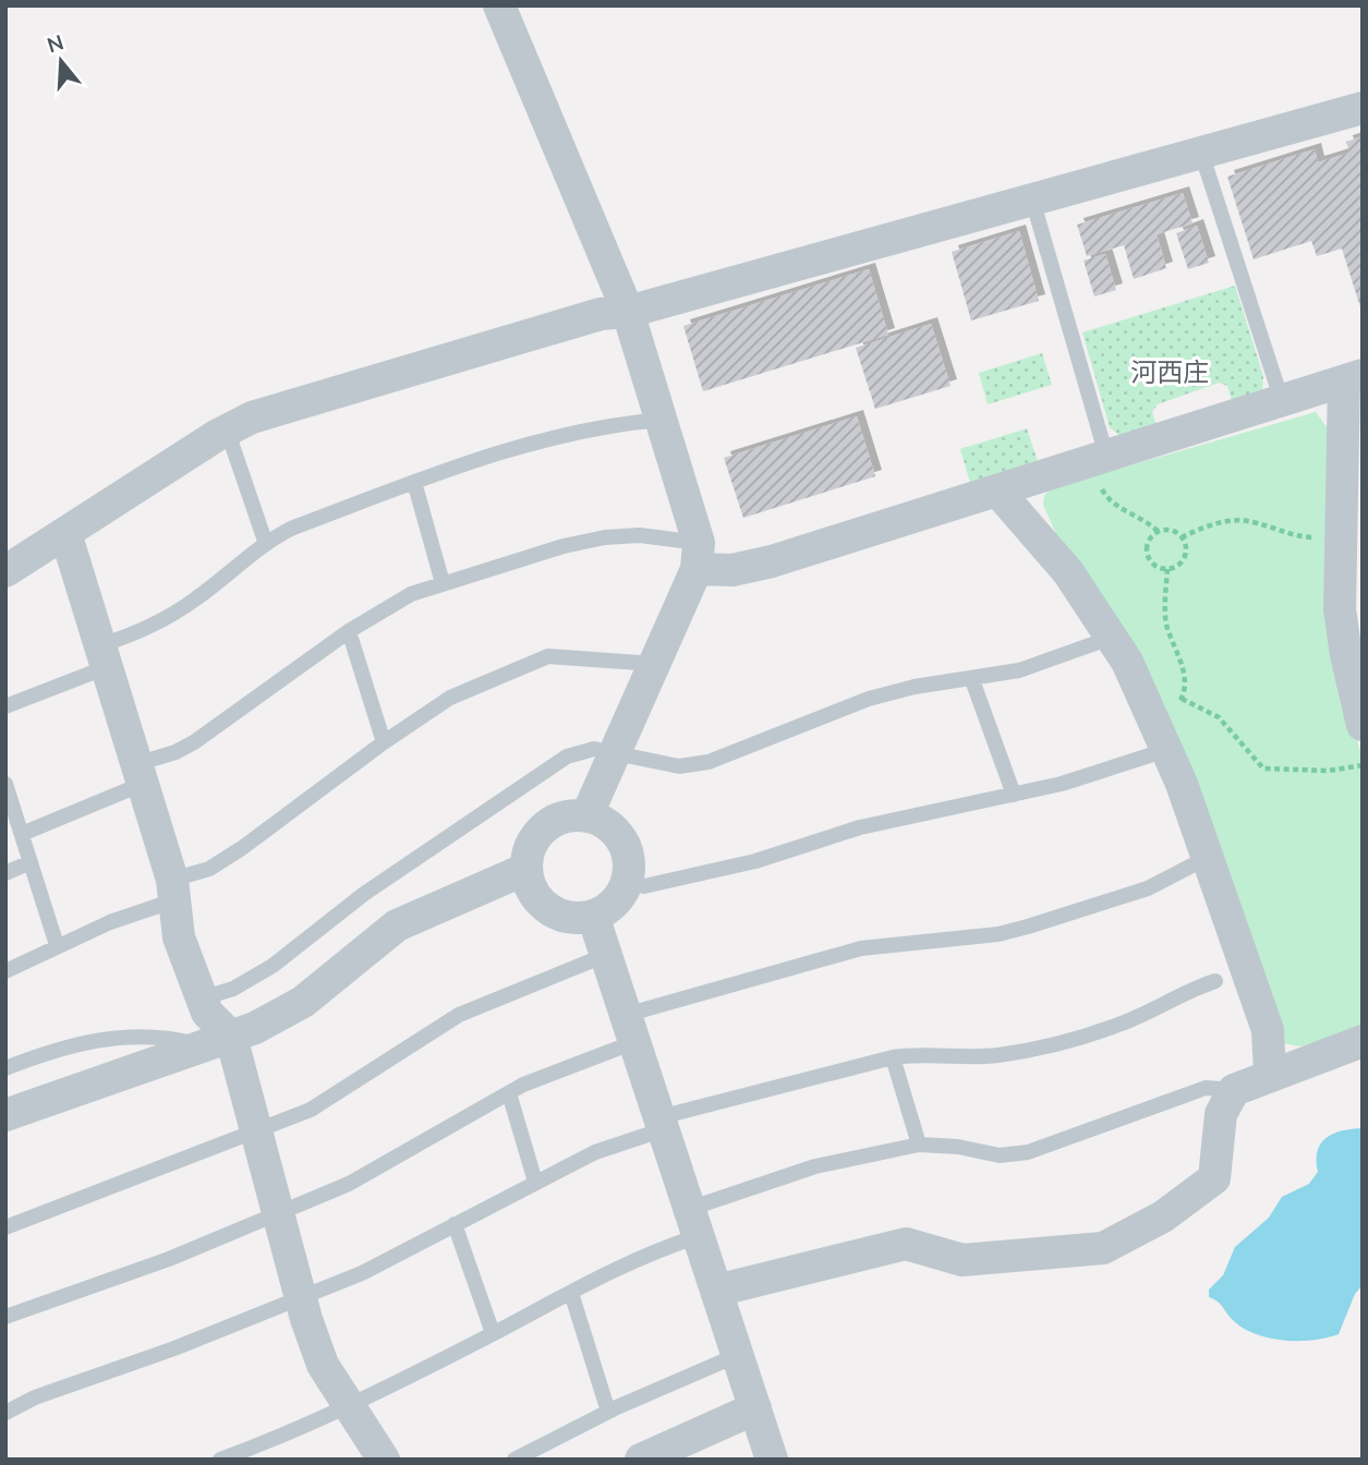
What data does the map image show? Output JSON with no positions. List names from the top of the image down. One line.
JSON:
{"districts":["河西庄"],"north":"top"}
